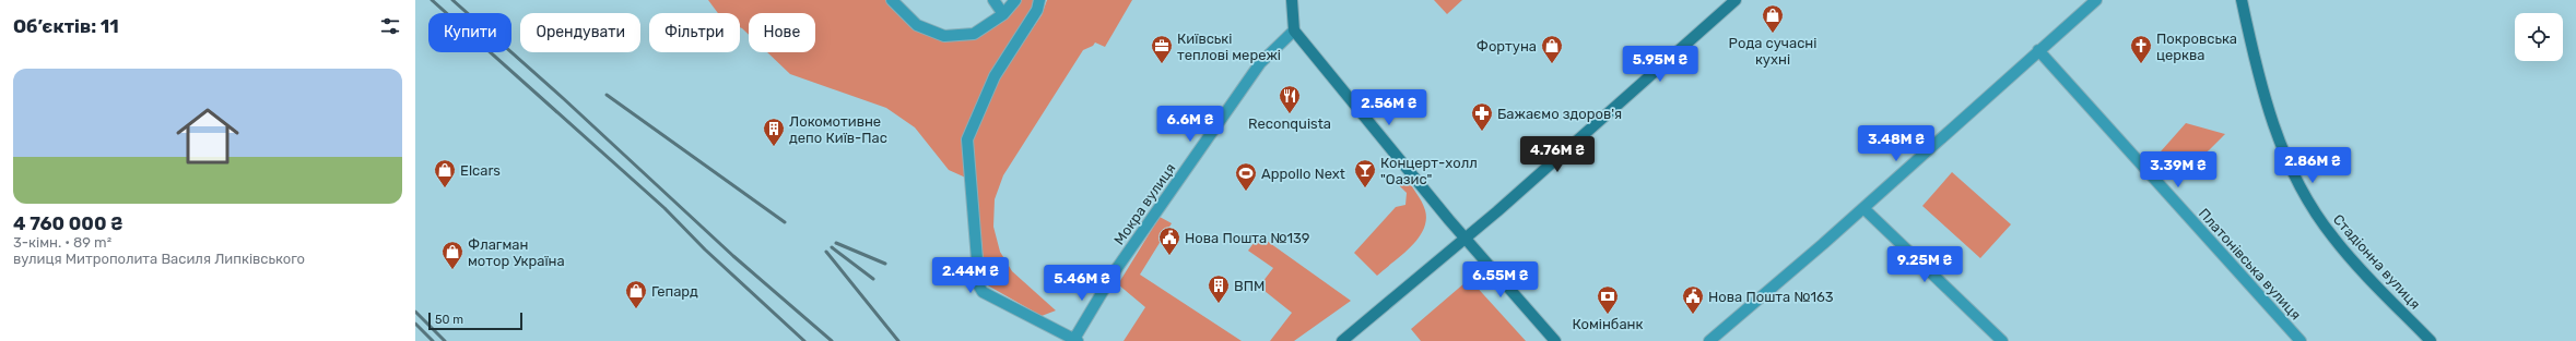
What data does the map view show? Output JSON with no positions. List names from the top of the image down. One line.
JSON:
{"streets":{"street":["Мокра вулиця","Стадіонна вулиця","Платонівська вулиця"]},"places":{"shop":["Рода сучасні кухні","Фортуна","Elcars","Флагман мотор Україна","Гепард"],"office":["Київські теплові мережі"],"church":["Покровська церква"],"restaurant":["Reconquista"],"pharmacy":["Бажаємо здоров'я"],"building":["Локомотивне депо Київ-Пас","ВПМ"],"bar":["Концерт-холл \"Оазис\""],"sports":["Appollo Next"],"public building":["Нова Пошта №139","Нова Пошта №163"],"bank":["Комінбанк"]},"scale_bar":"50 m","page":{"heading":"Об’єктів: 11","chip":["Купити","Орендувати","Фільтри","Нове"],"price":["5.95M ₴","2.56M ₴","6.6M ₴","3.48M ₴","4.76M ₴","2.86M ₴","3.39M ₴","9.25M ₴","2.44M ₴","6.55M ₴","5.46M ₴"],"list":[{"name":"4 760 000 ₴","note":"3-кімн. · 89 m² · вулиця Митрополита Василя Липківського"}],"scale":"50 m"}}
